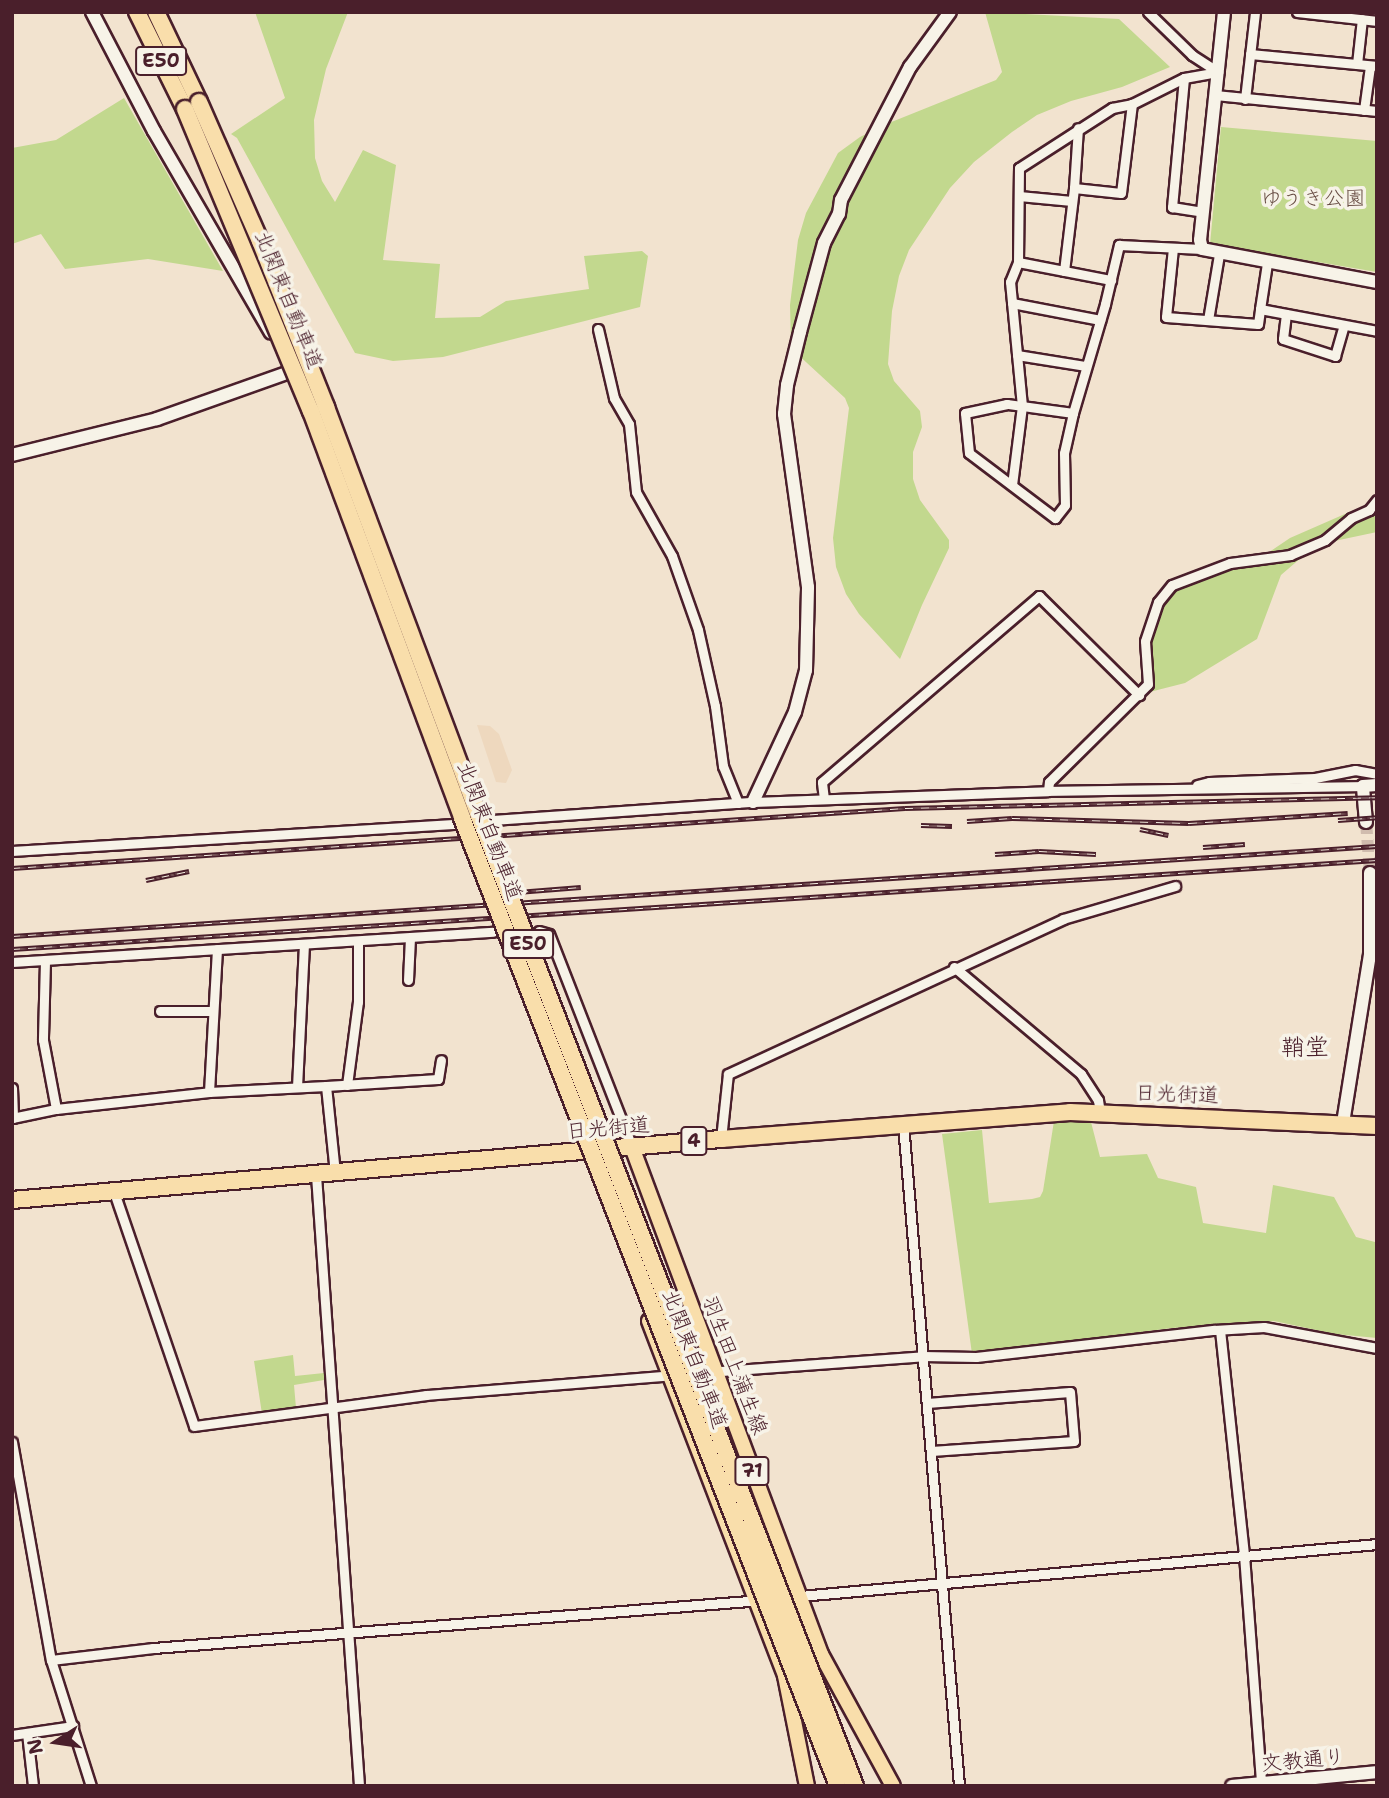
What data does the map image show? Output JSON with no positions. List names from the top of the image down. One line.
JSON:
{"streets":{"highway":["E50","北関東自動車道","日光街道","4"],"main road":["羽生田上蒲生線","71"],"street":["文教通り"]},"crossings":[["日光街道","羽生田上蒲生線"],["日光街道","71"]],"districts":["鞘堂"],"parks":["ゆうき公園"],"north":"left"}
